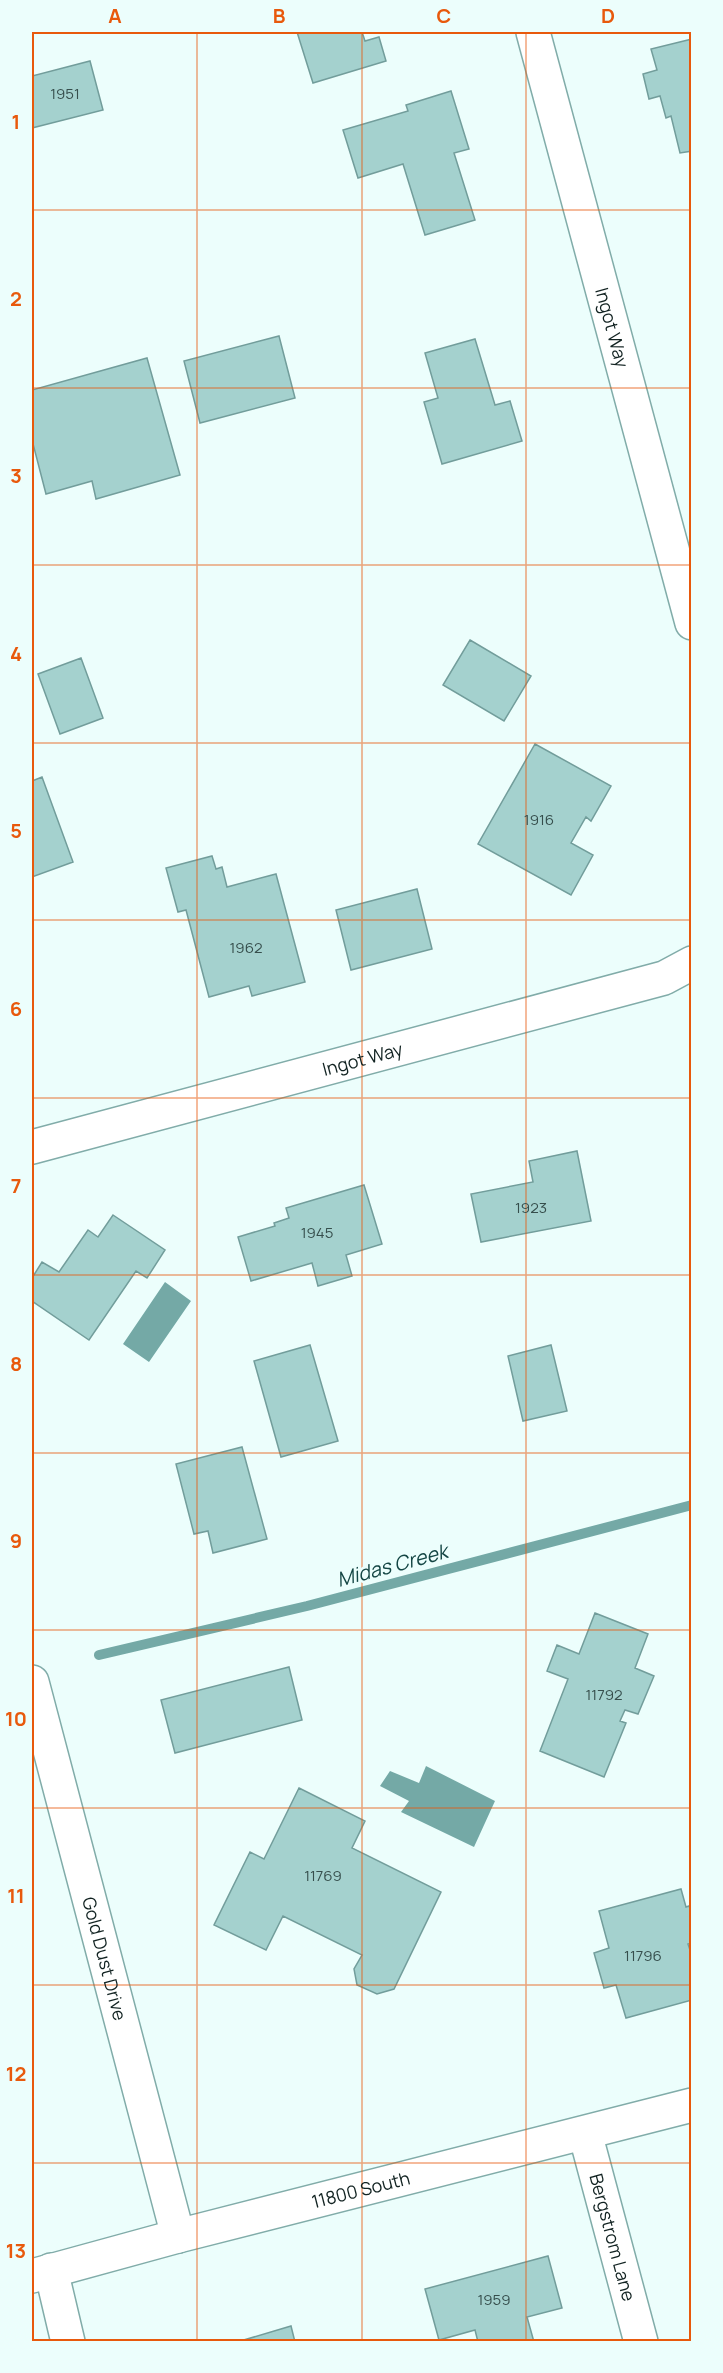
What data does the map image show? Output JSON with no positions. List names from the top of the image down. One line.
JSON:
{"streets":{"street":["Ingot Way","Gold Dust Drive","11800 South","Bergstrom Lane"]},"crossings":[["Gold Dust Drive","11800 South"],["11800 South","Bergstrom Lane"]],"water":["Midas Creek"],"house_numbers":["1951","1916","1962","1923","1945","11792","11769","11796","1959"],"grid":{"columns":["A","B","C","D"],"rows":["1","2","3","4","5","6","7","8","9","10","11","12","13"]}}
